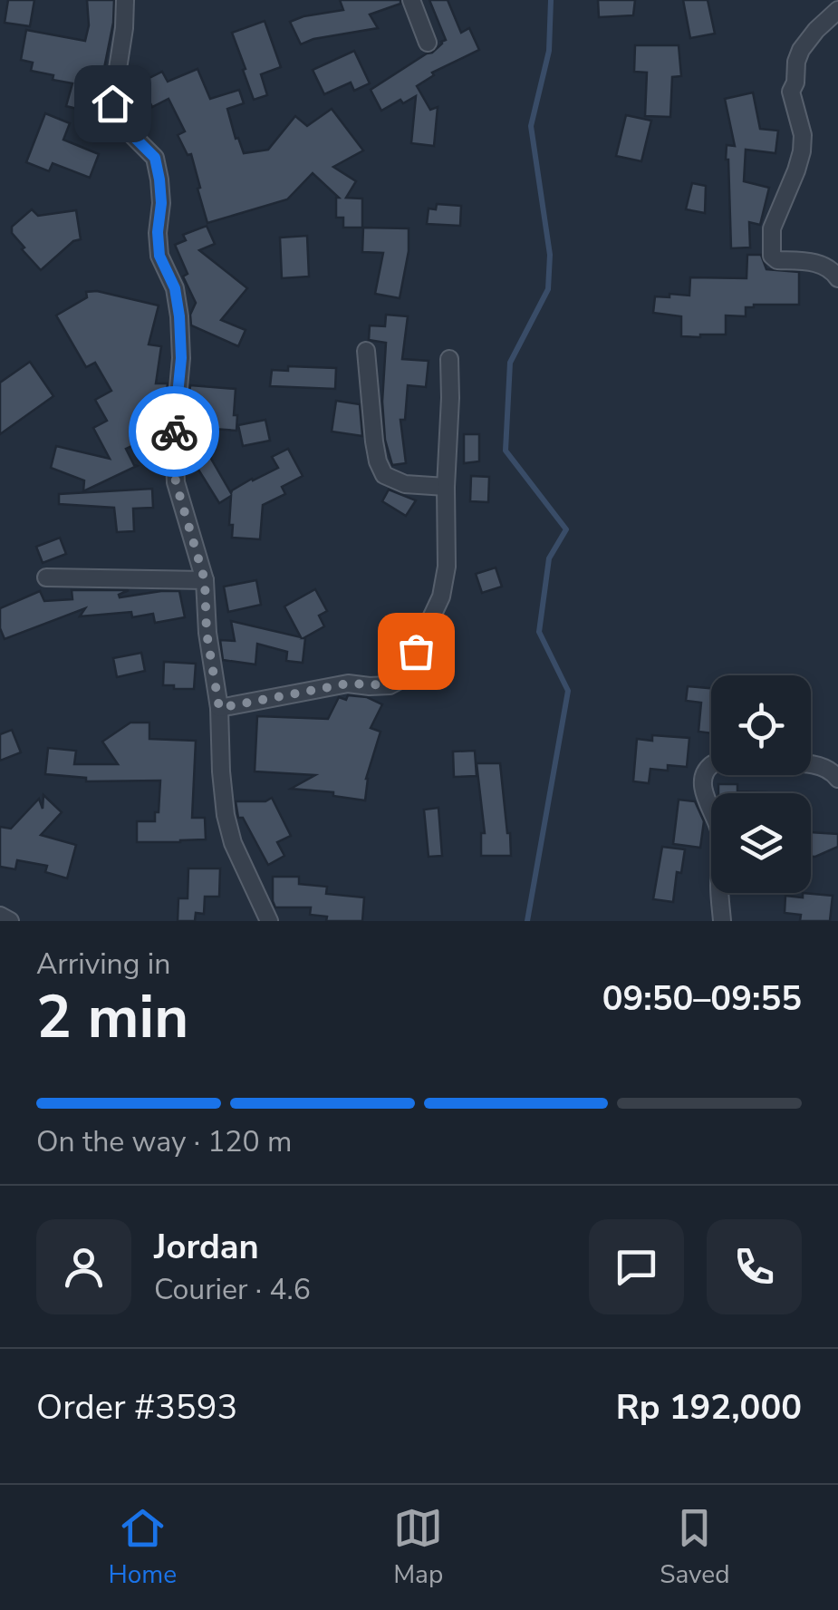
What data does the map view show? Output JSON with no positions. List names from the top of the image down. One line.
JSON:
{"page":{"heading":["2 min","Arriving in","09:50–09:55"],"panel":["Jordan","Courier · 4.6","Order #3593","Rp 192,000"],"bar":"On the way · 120 m","tabs":["Home","Map","Saved"]}}
